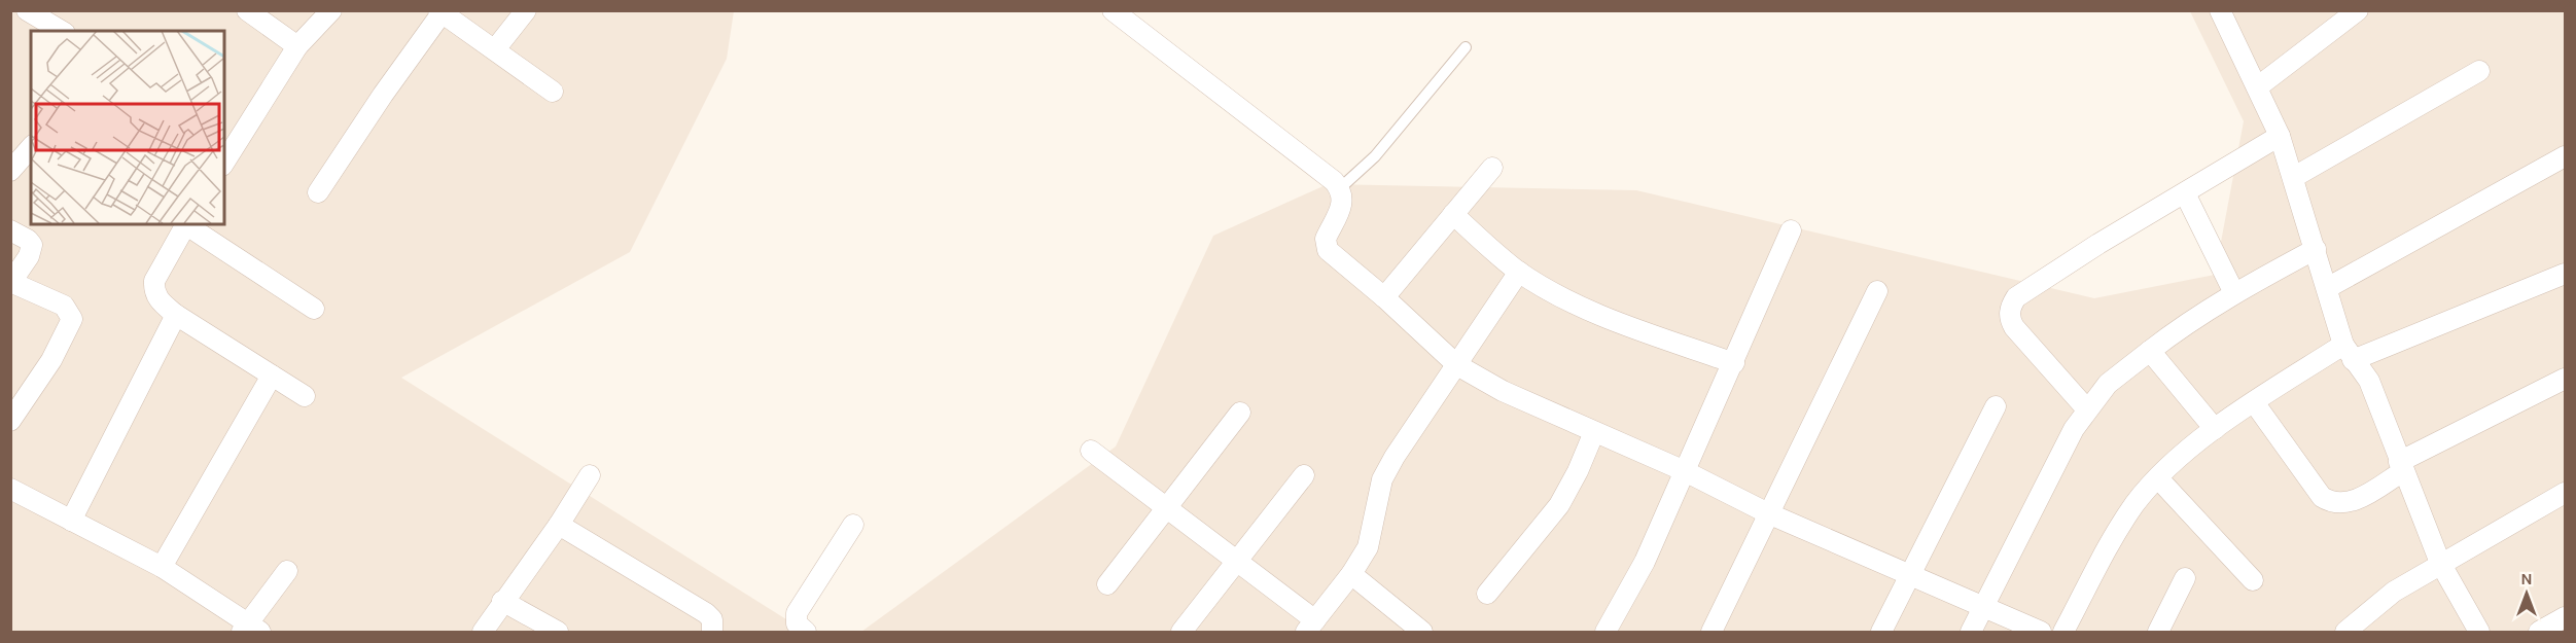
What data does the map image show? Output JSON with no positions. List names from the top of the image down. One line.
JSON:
{"north":"top"}
